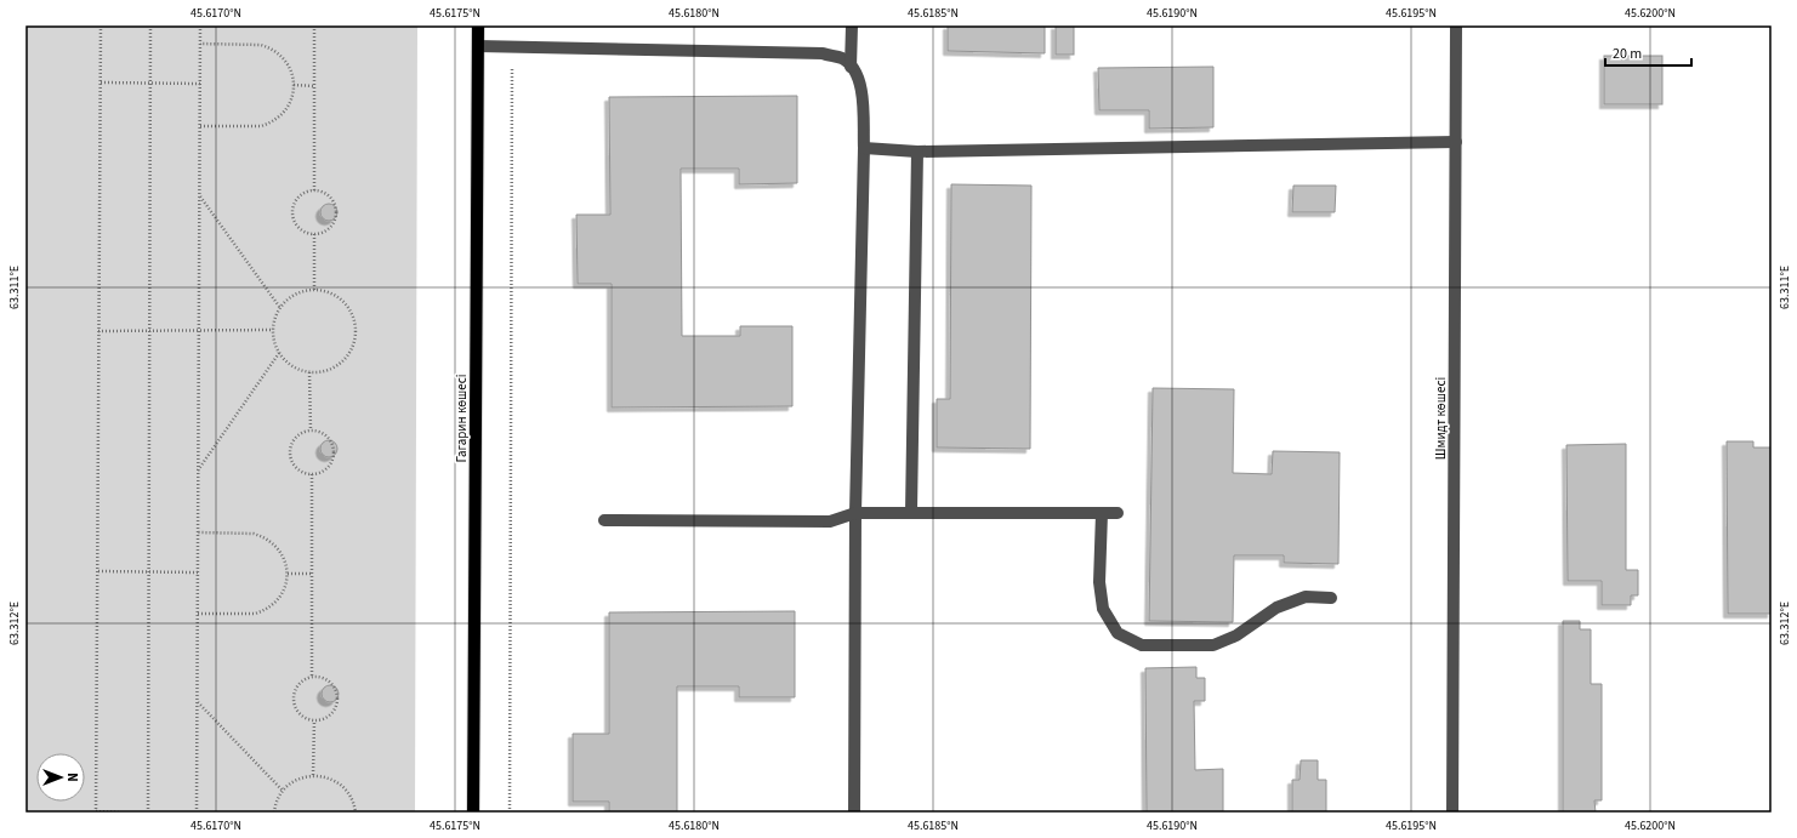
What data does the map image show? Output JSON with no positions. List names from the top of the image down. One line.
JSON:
{"streets":{"main road":["Гагарин көшесі"],"street":["Шмидт көшесі"]},"scale_bar":"20 m","north":"right","coordinates":["45.6170°N","45.6175°N","45.6180°N","45.6185°N","45.6190°N","45.6195°N","45.6200°N","63.311°E","63.312°E"]}
